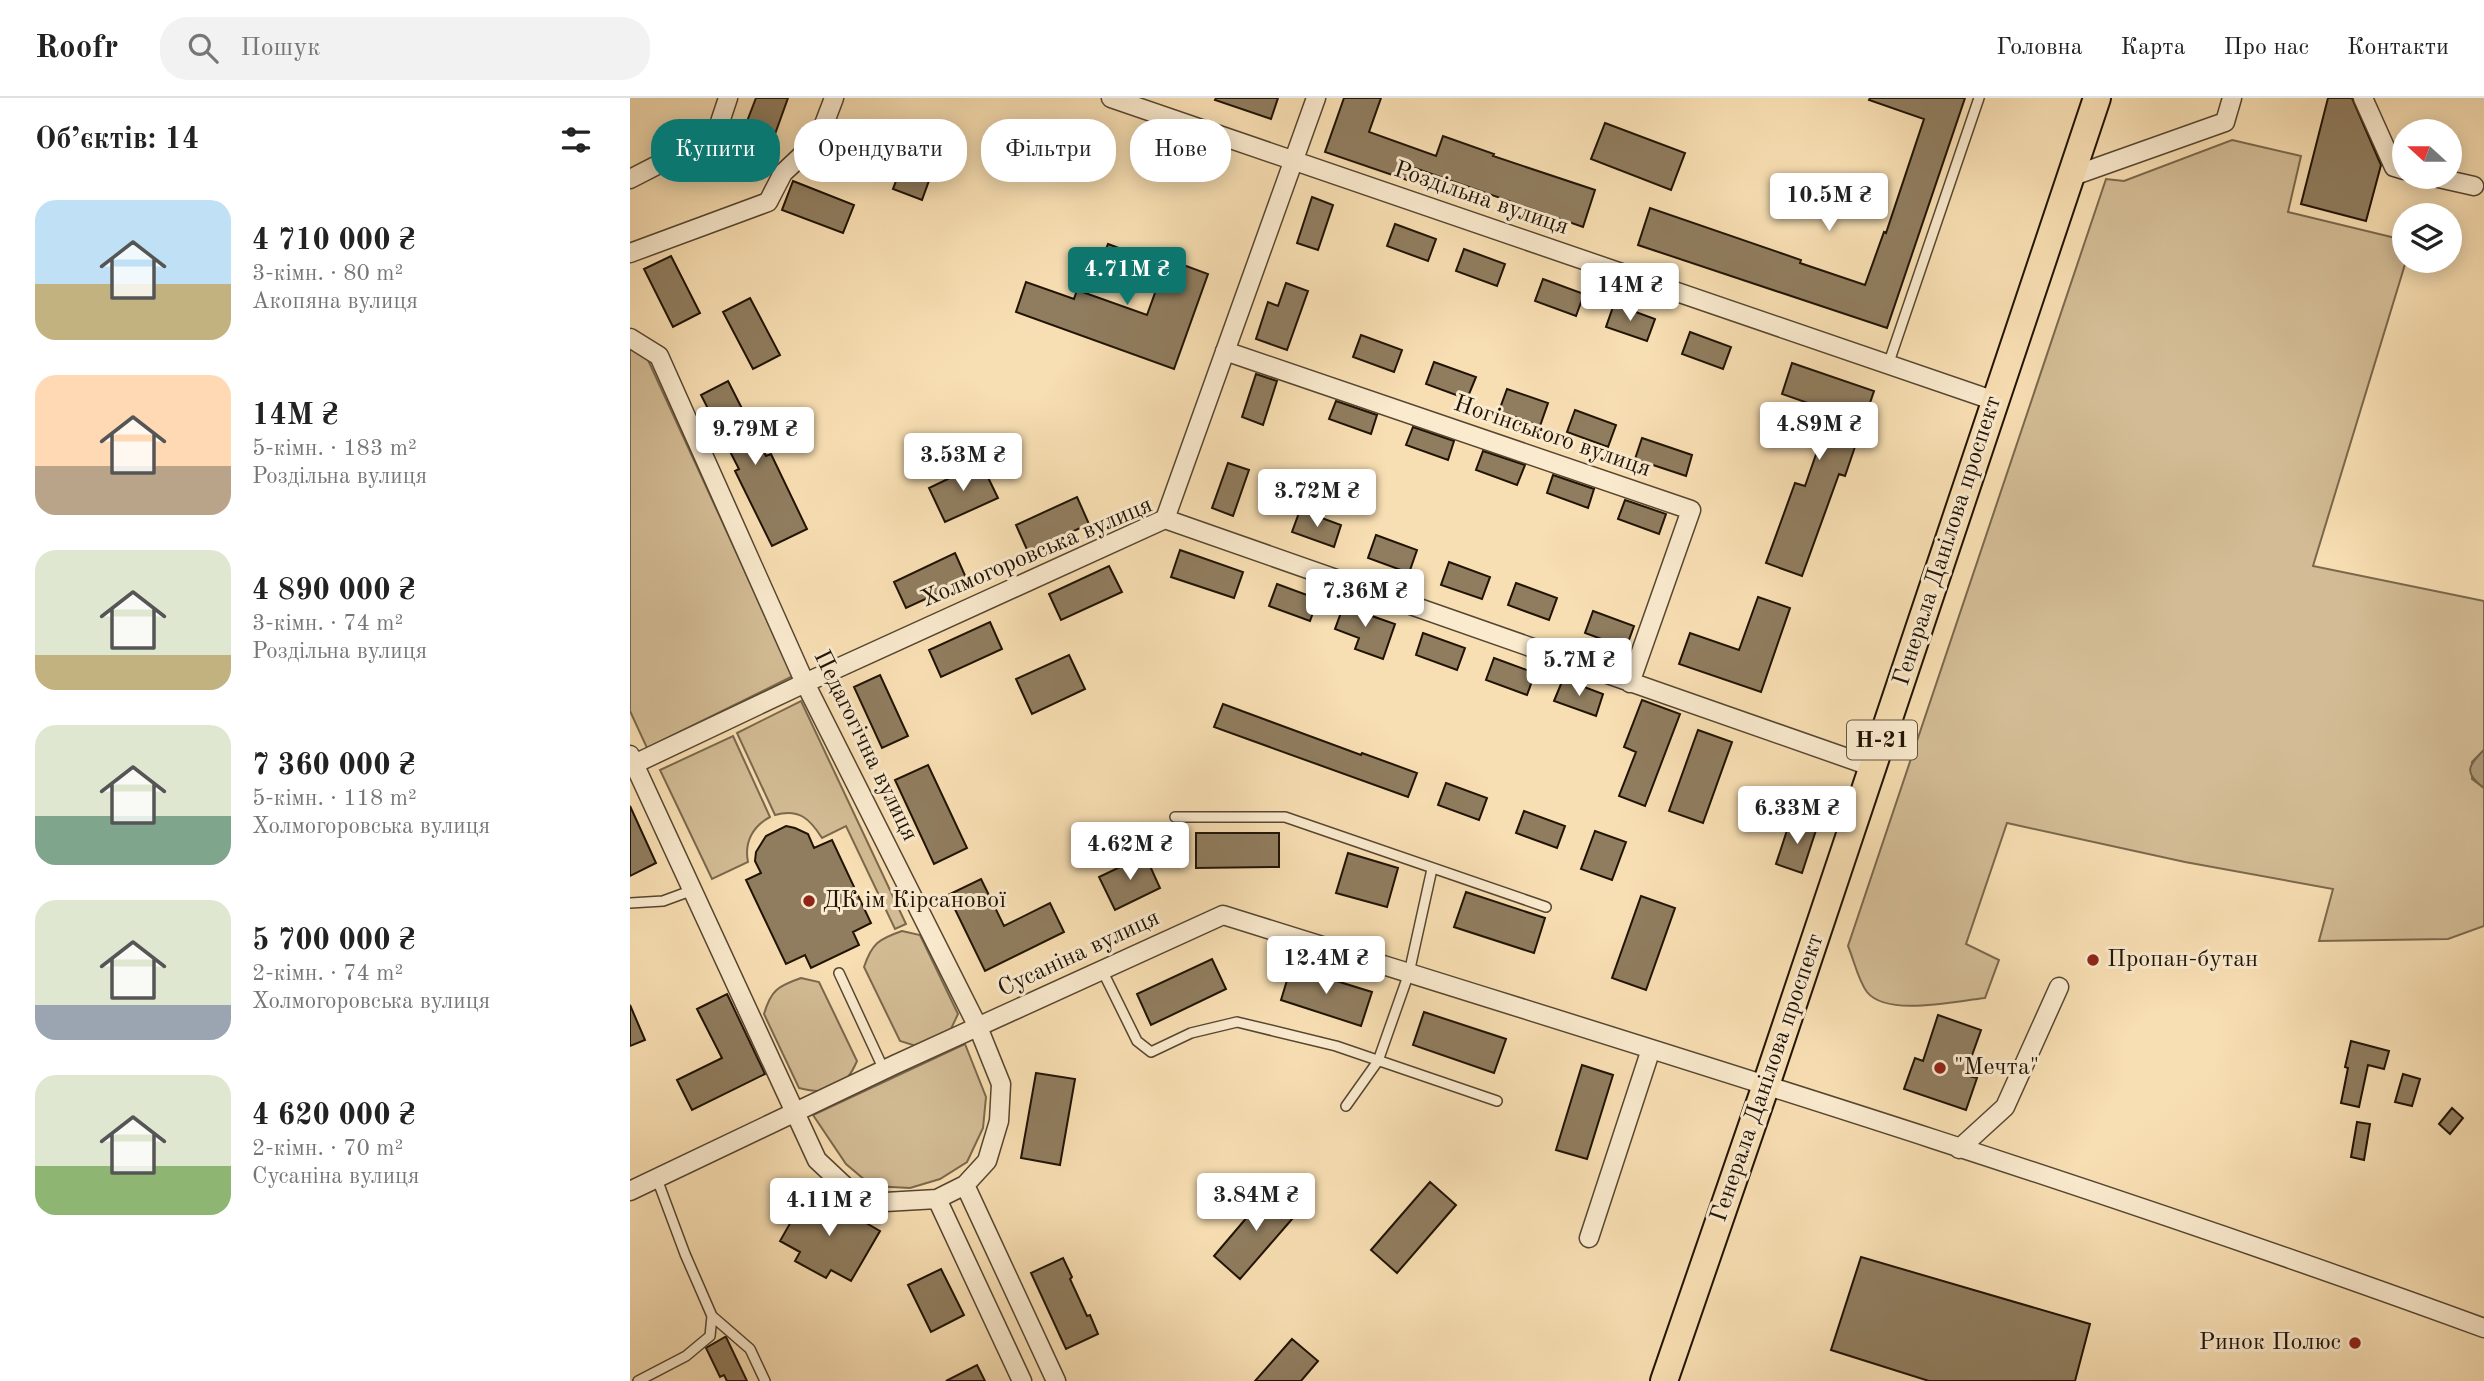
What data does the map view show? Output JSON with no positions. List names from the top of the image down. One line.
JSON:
{"streets":{"main road":["Генерала Данілова проспект","Н-21"],"street":["Роздільна вулиця","Ногінського вулиця","Холмогоровська вулиця","Педагогічна вулиця","Сусаніна вулиця"]},"crossings":[["Роздільна вулиця","Генерала Данілова проспект"],["Ногінського вулиця","Холмогоровська вулиця"],["Генерала Данілова проспект","Холмогоровська вулиця"],["Генерала Данілова проспект","Сусаніна вулиця"],["Холмогоровська вулиця","Педагогічна вулиця"],["Педагогічна вулиця","Сусаніна вулиця"]],"places":["ДК ім Кірсанової","Пропан-бутан","\"Мечта\"","Ринок Полюс"],"north":"left","page":{"header":"Roofr","search":"Пошук","nav":["Головна","Карта","Про нас","Контакти"],"heading":"Об’єктів: 14","chip":["Купити","Орендувати","Фільтри","Нове"],"price":["10.5M ₴","4.71M ₴","14M ₴","4.89M ₴","9.79M ₴","3.53M ₴","3.72M ₴","7.36M ₴","5.7M ₴","6.33M ₴","4.62M ₴","12.4M ₴","3.84M ₴","4.11M ₴"],"list":[{"name":"4 710 000 ₴","note":"3-кімн. · 80 m² · Акопяна вулиця"},{"name":"14M ₴","note":"5-кімн. · 183 m² · Роздільна вулиця"},{"name":"4 890 000 ₴","note":"3-кімн. · 74 m² · Роздільна вулиця"},{"name":"7 360 000 ₴","note":"5-кімн. · 118 m² · Холмогоровська вулиця"},{"name":"5 700 000 ₴","note":"2-кімн. · 74 m² · Холмогоровська вулиця"},{"name":"4 620 000 ₴","note":"2-кімн. · 70 m² · Сусаніна вулиця"}]}}
